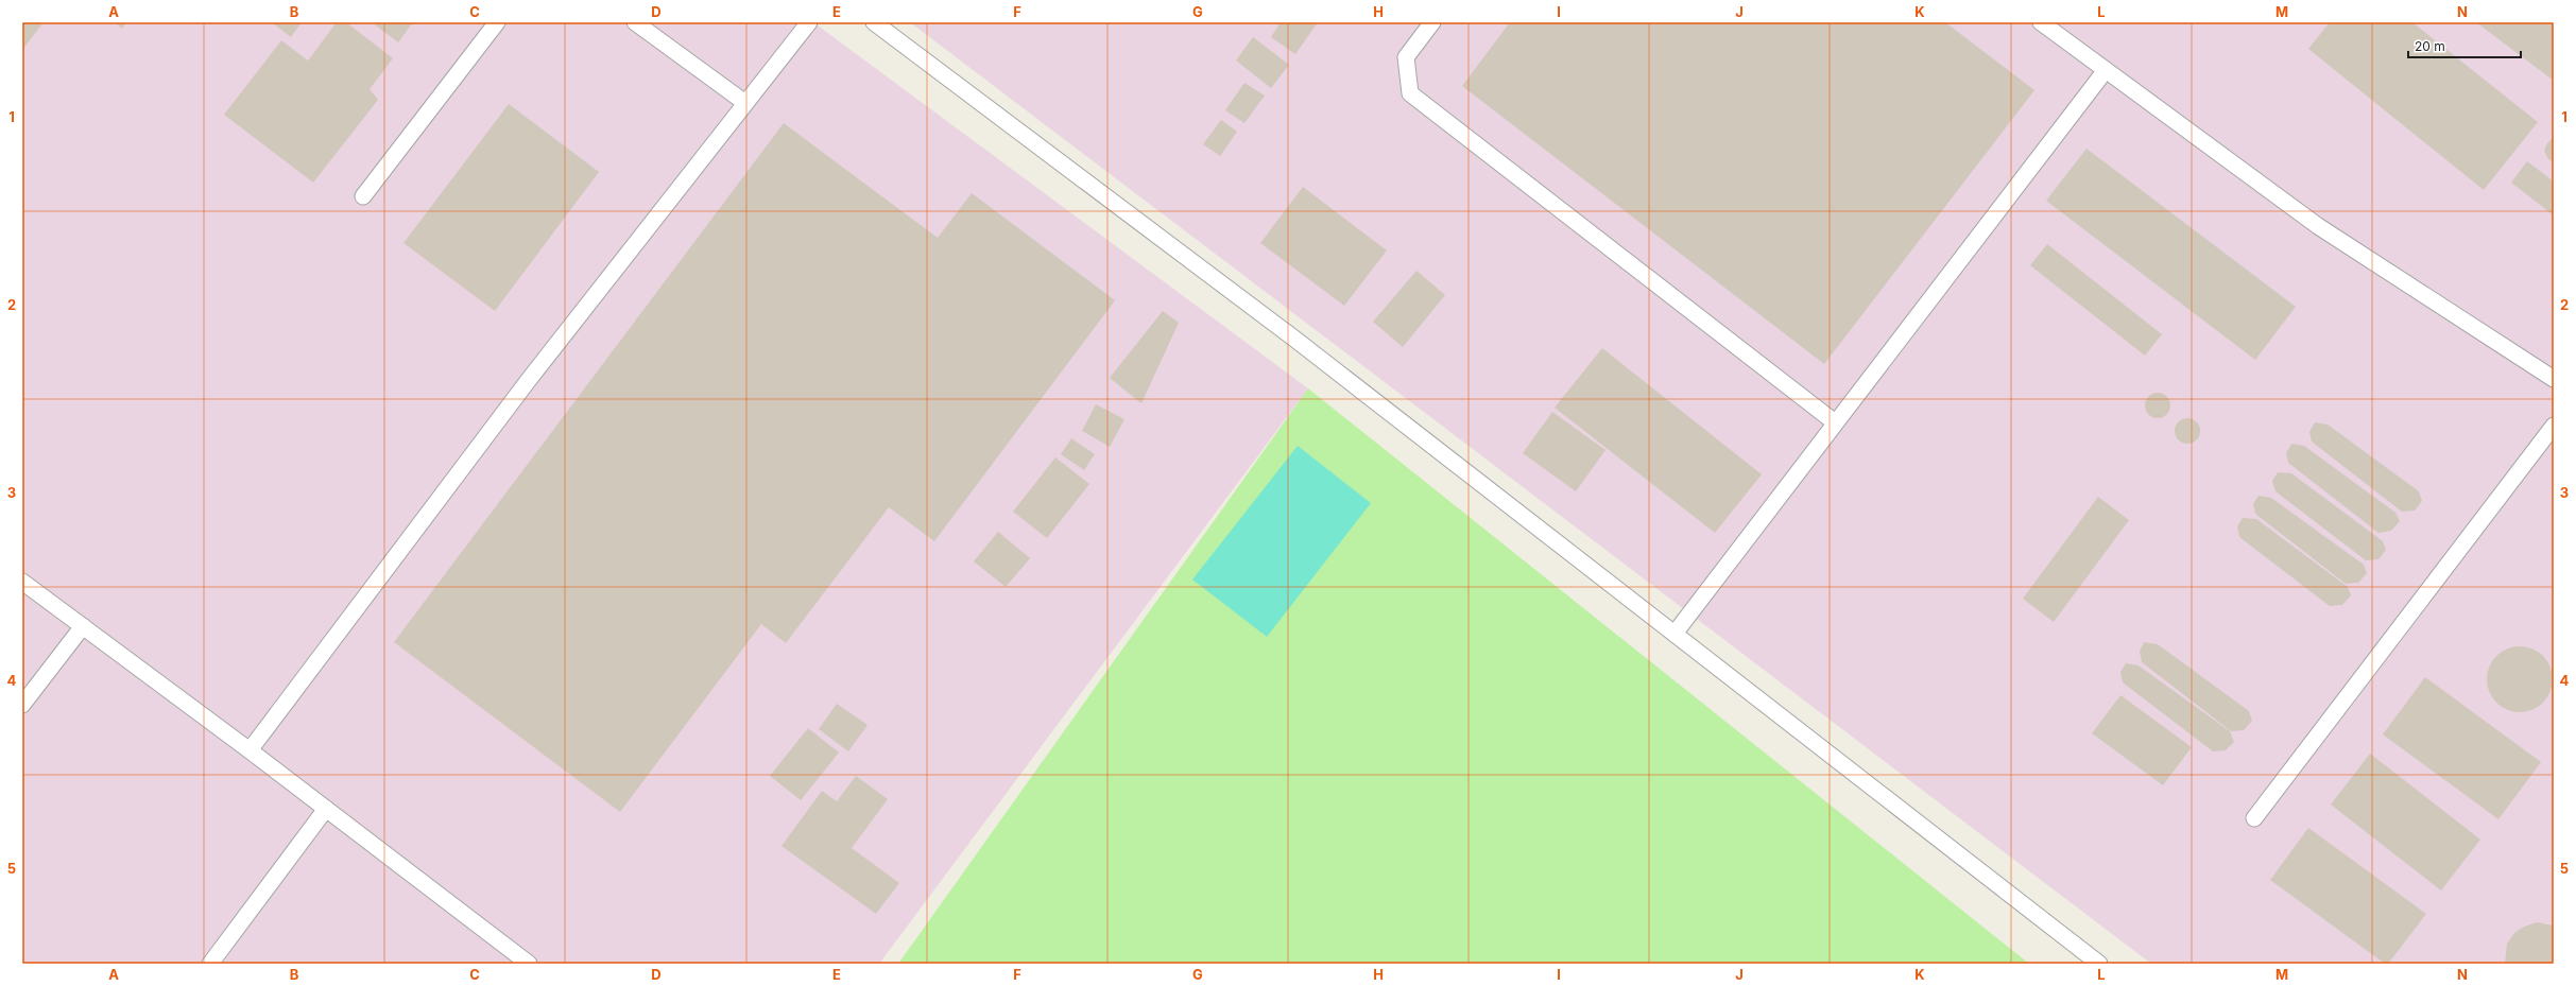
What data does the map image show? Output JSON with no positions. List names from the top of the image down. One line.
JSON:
{"scale_bar":"20 m","grid":{"columns":["A","B","C","D","E","F","G","H","I","J","K","L","M","N"],"rows":["1","2","3","4","5"]}}
